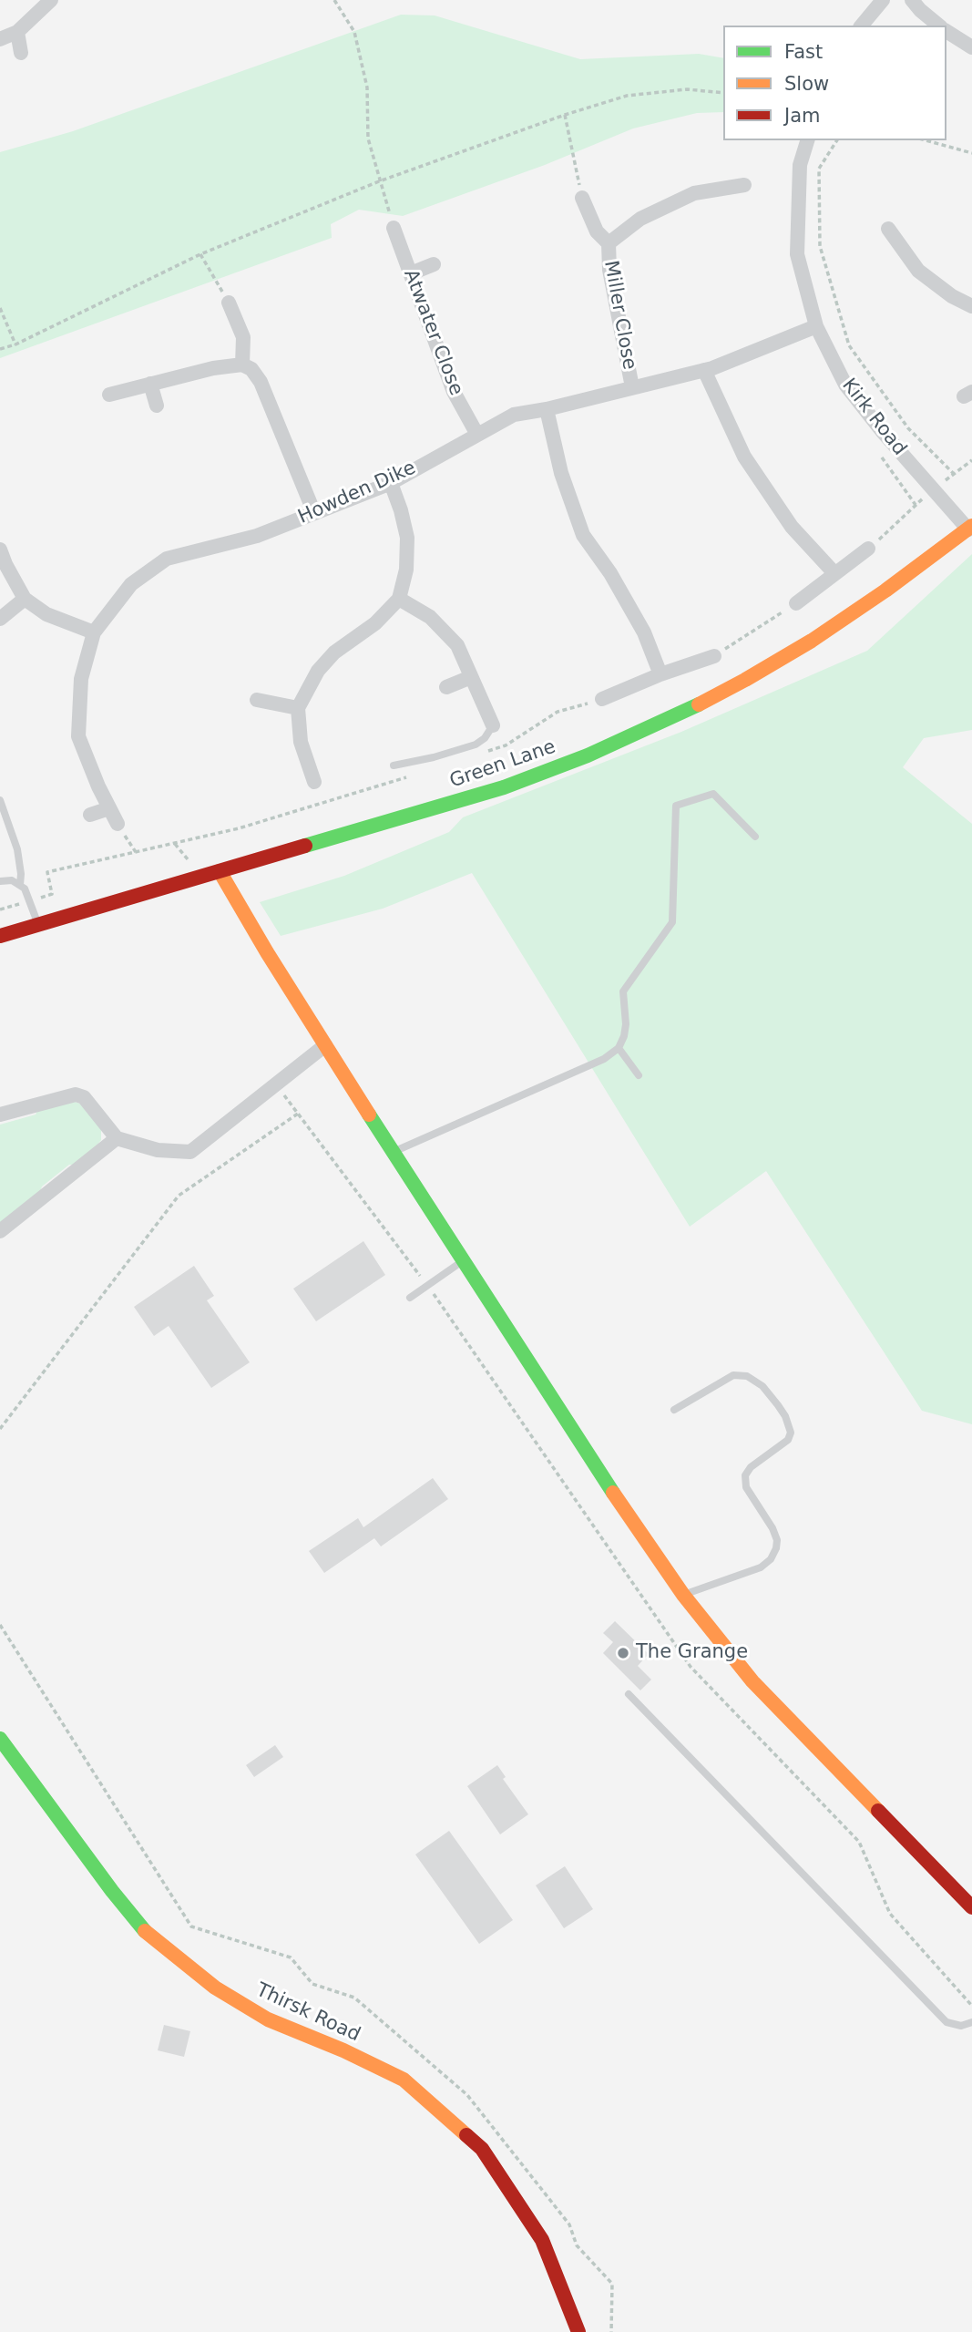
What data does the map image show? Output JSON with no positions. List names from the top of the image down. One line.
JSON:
{"streets":{"main road":["Green Lane","Thirsk Road"],"street":["Miller Close","Atwater Close","Kirk Road","Howden Dike"]},"crossings":[["Miller Close","Howden Dike"],["Atwater Close","Howden Dike"],["Kirk Road","Howden Dike"],["Kirk Road","Green Lane"]],"places":["The Grange"],"legend":["Fast","Slow","Jam"]}
